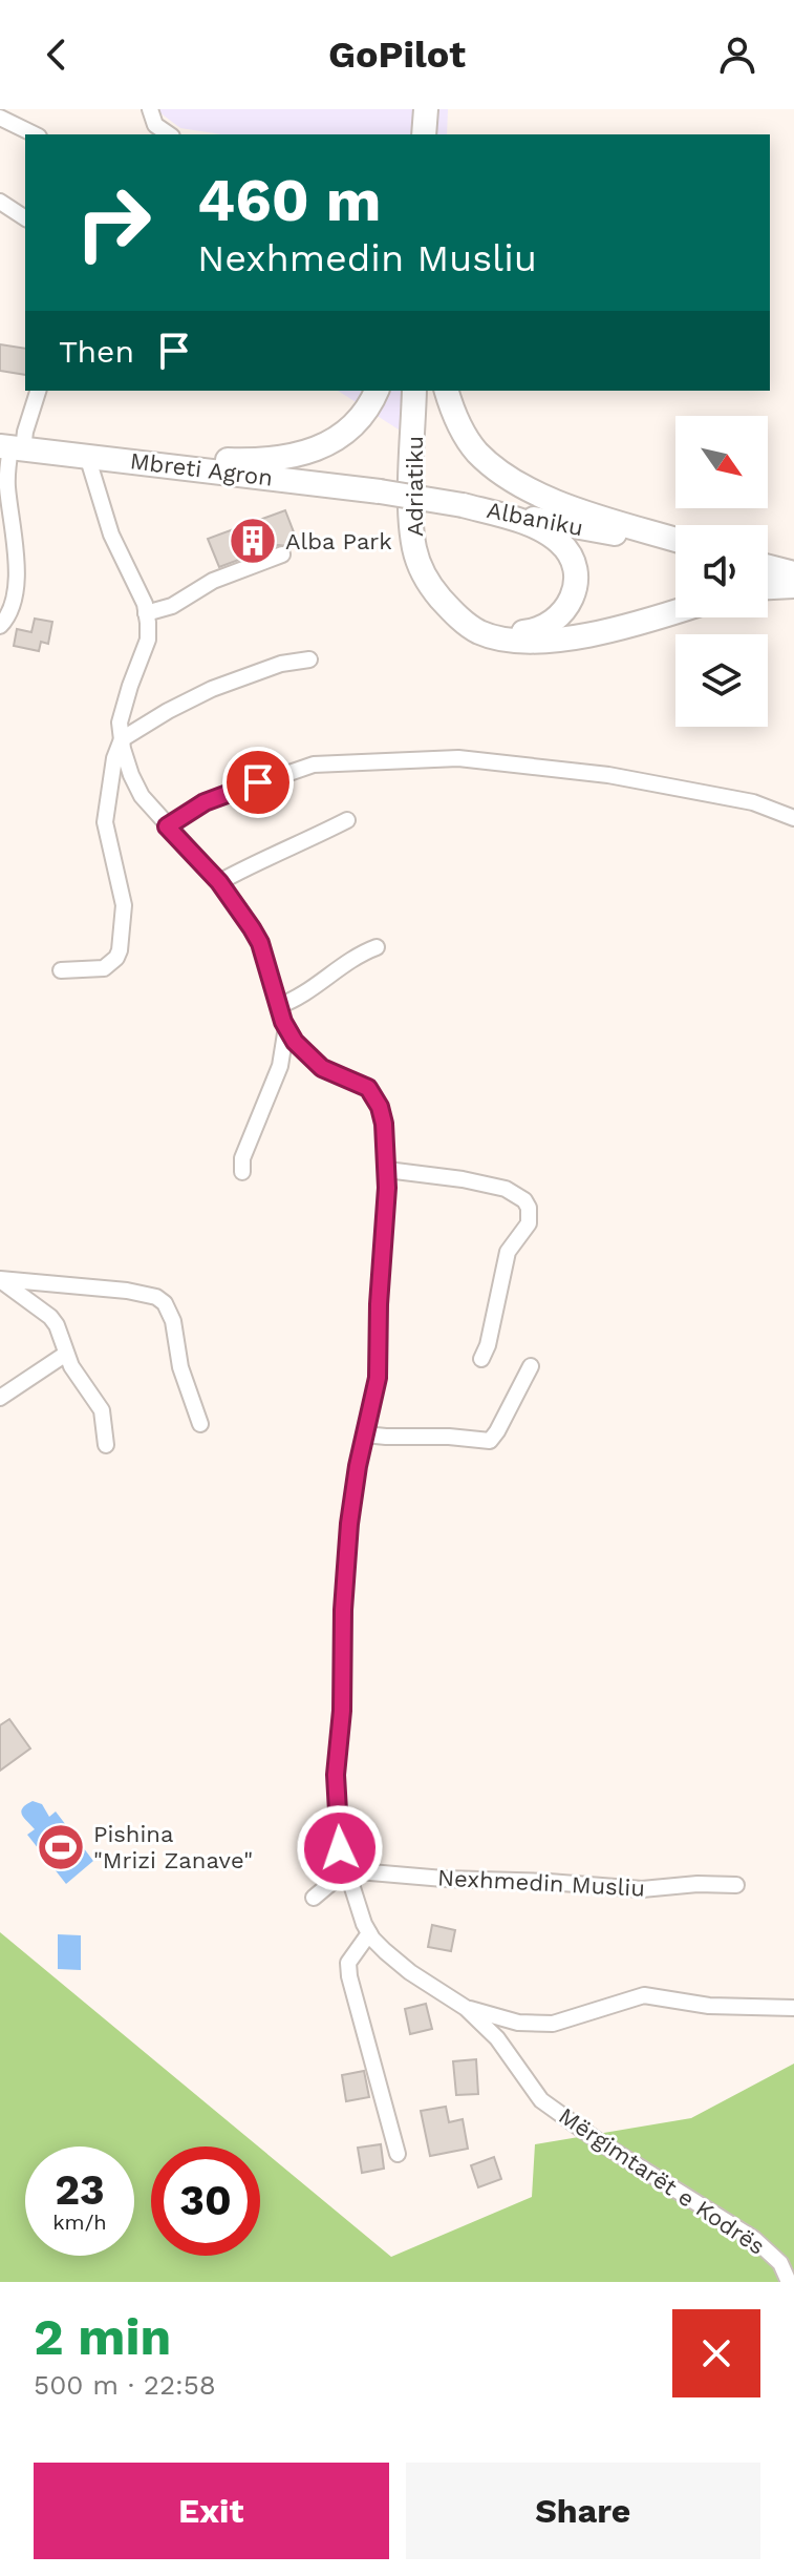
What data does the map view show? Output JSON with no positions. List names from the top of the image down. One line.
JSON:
{"streets":{"main road":["Mbreti Agron","Adriatiku","Albaniku"],"street":["Nexhmedin Musliu","Mërgimtarët e Kodrës"]},"crossings":[["Mbreti Agron","Albaniku"]],"places":{"building":["Alba Park"],"sports":["Pishina \"Mrizi Zanave\""]},"north":"bottom right","page":{"header":"GoPilot","turn":["460 m","Nexhmedin Musliu"],"then":"Then","speed":"23 km/h","limit":"30","heading":["2 min","500 m · 22:58"],"buttons":["Exit","Share"]}}
